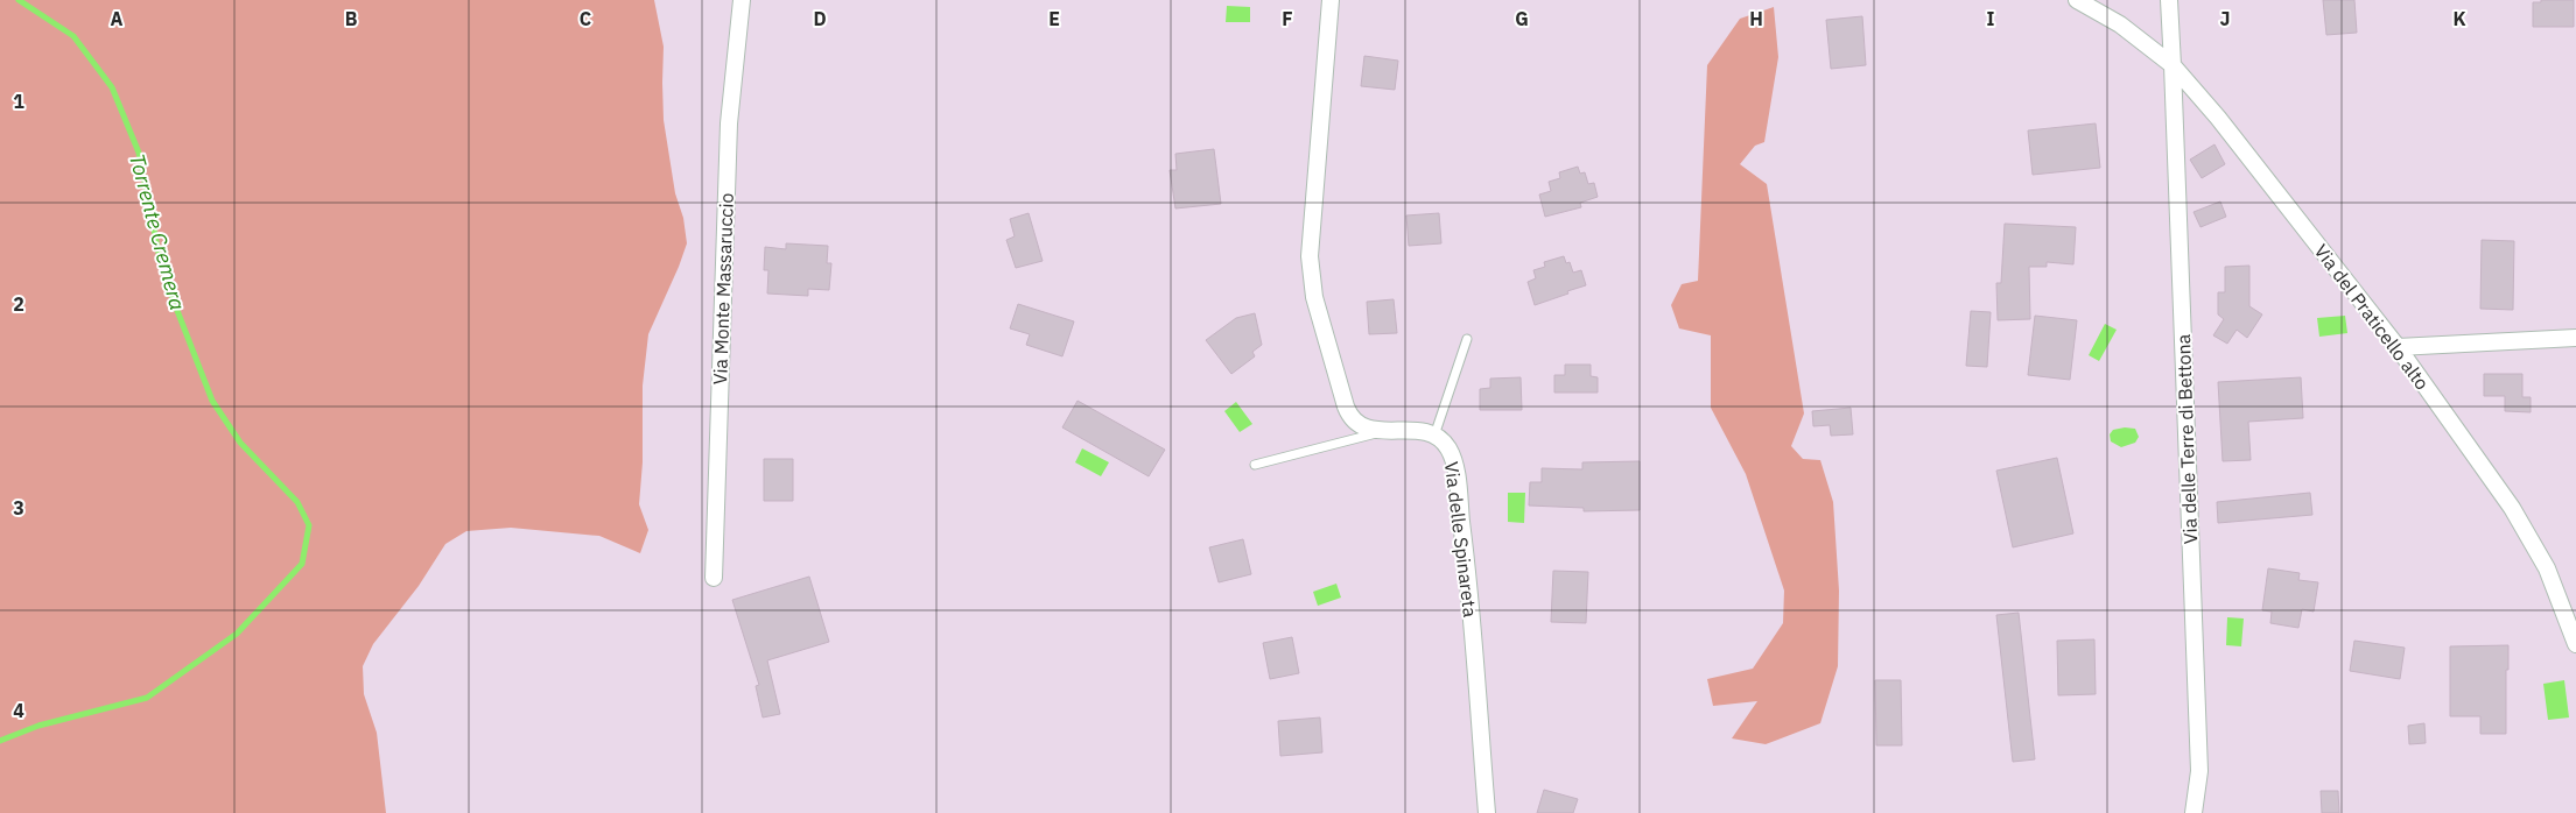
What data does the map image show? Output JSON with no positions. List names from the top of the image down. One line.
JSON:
{"streets":{"street":["Via Monte Massaruccio","Via del Praticello alto","Via delle Terre di Bettona","Via delle Spinareta"]},"crossings":[["Via del Praticello alto","Via delle Terre di Bettona"]],"water":["Torrente Cremera"],"grid":{"columns":["A","B","C","D","E","F","G","H","I","J","K"],"rows":["1","2","3","4"]}}
